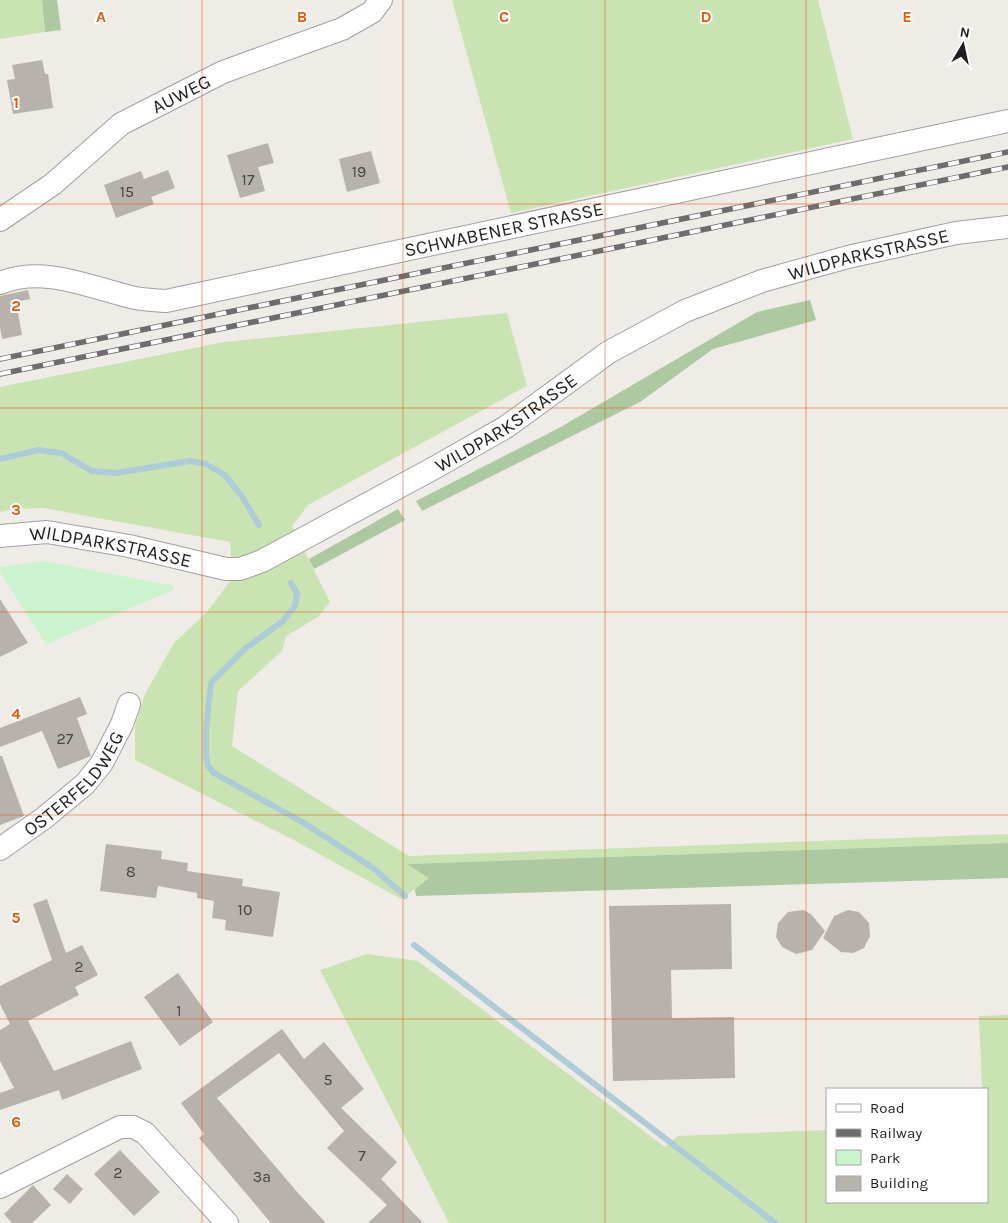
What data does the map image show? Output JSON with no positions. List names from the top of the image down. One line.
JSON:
{"streets":{"street":["AUWEG","SCHWABENER STRASSE","WILDPARKSTRASSE","OSTERFELDWEG"]},"house_numbers":["19","17","15","27","8","10","2","1","5","7","2","3a"],"legend":["Road","Railway","Park","Building"],"north":"top","grid":{"columns":["A","B","C","D","E"],"rows":["1","2","3","4","5","6"]}}
